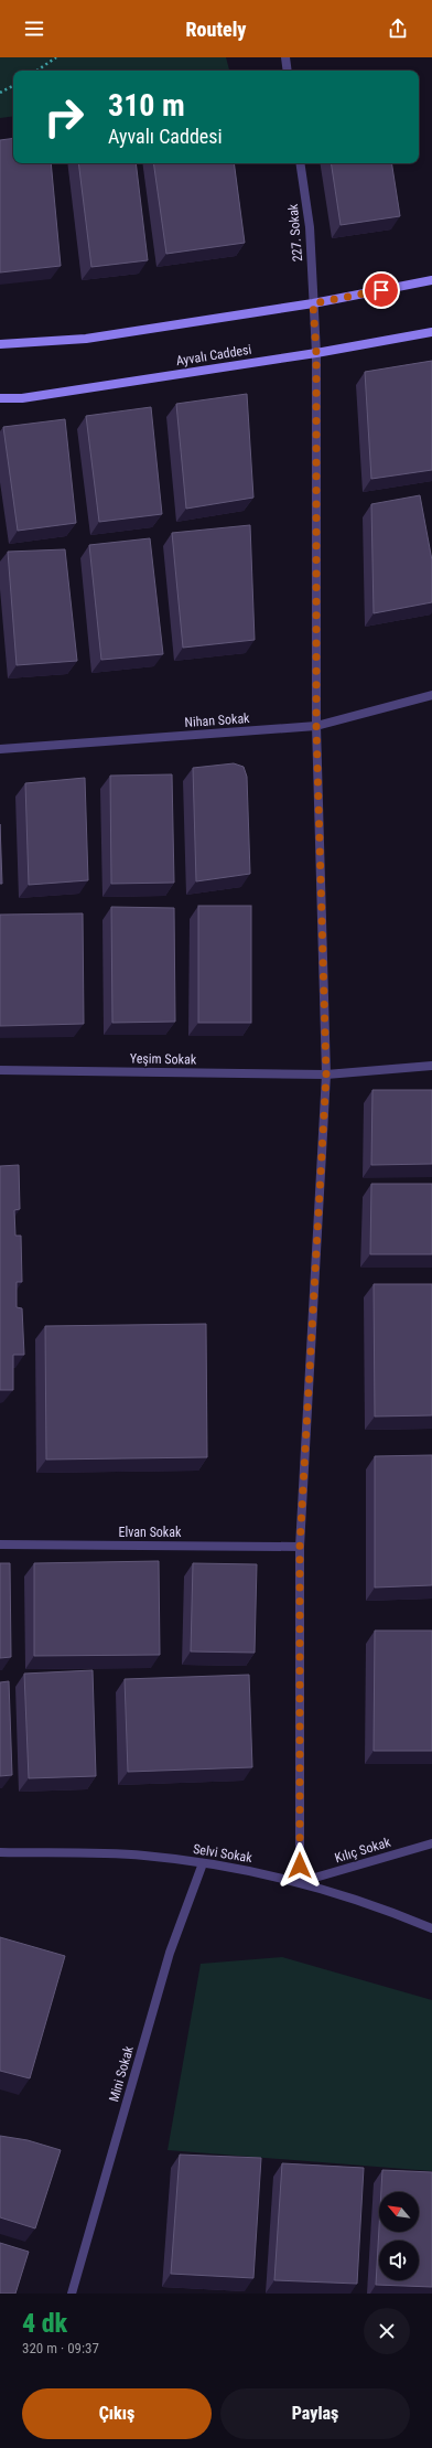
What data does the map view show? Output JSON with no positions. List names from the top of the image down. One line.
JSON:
{"streets":{"main road":["Ayvalı Caddesi"],"street":["227. Sokak","Nihan Sokak","Yeşim Sokak","Elvan Sokak","Kılıç Sokak","Selvi Sokak","Mini Sokak"]},"crossings":[["227. Sokak","Ayvalı Caddesi"],["227. Sokak","Nihan Sokak"],["227. Sokak","Yeşim Sokak"],["227. Sokak","Elvan Sokak"],["227. Sokak","Kılıç Sokak"],["227. Sokak","Selvi Sokak"],["Kılıç Sokak","Selvi Sokak"],["Selvi Sokak","Mini Sokak"]],"north":"top left","page":{"header":"Routely","turn":["310 m","Ayvalı Caddesi"],"heading":["4 dk","320 m · 09:37"],"buttons":["Çıkış","Paylaş"]}}
